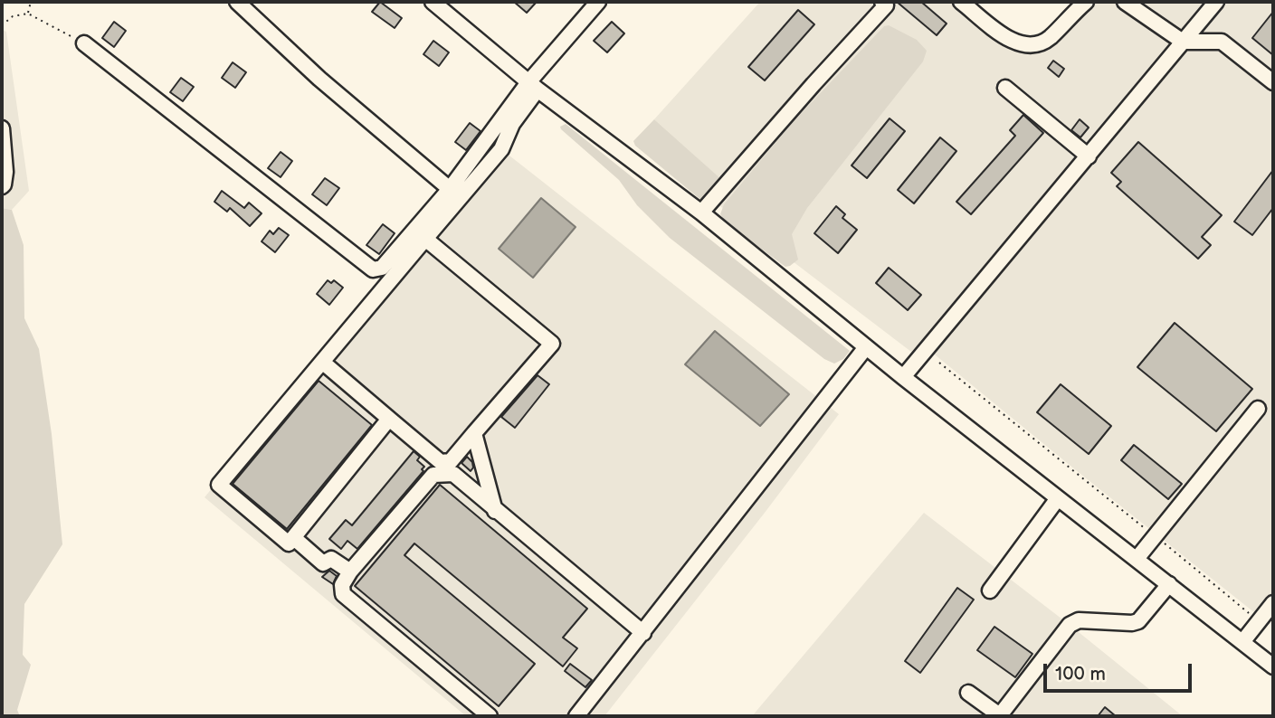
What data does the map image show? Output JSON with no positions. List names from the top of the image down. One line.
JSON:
{"scale_bar":"100 m"}
